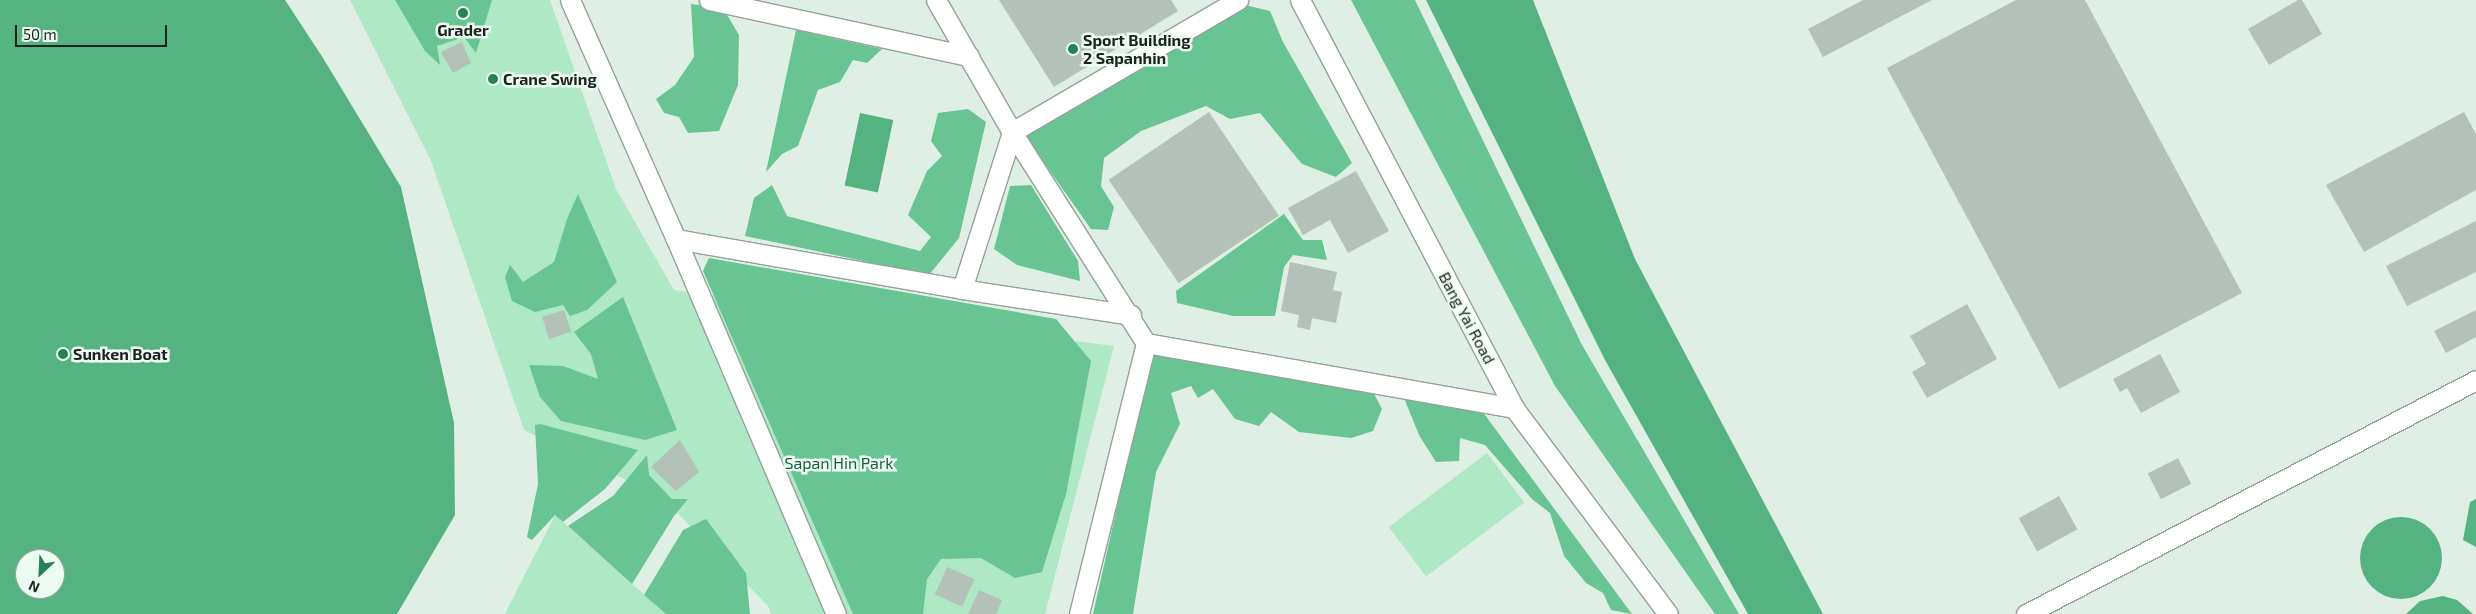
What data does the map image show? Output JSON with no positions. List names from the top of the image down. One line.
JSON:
{"streets":{"street":["Bang Yai Road"]},"parks":["Sapan Hin Park"],"places":["Grader","Sport Building 2 Sapanhin","Crane Swing","Sunken Boat"],"scale_bar":"50 m","north":"bottom left"}
